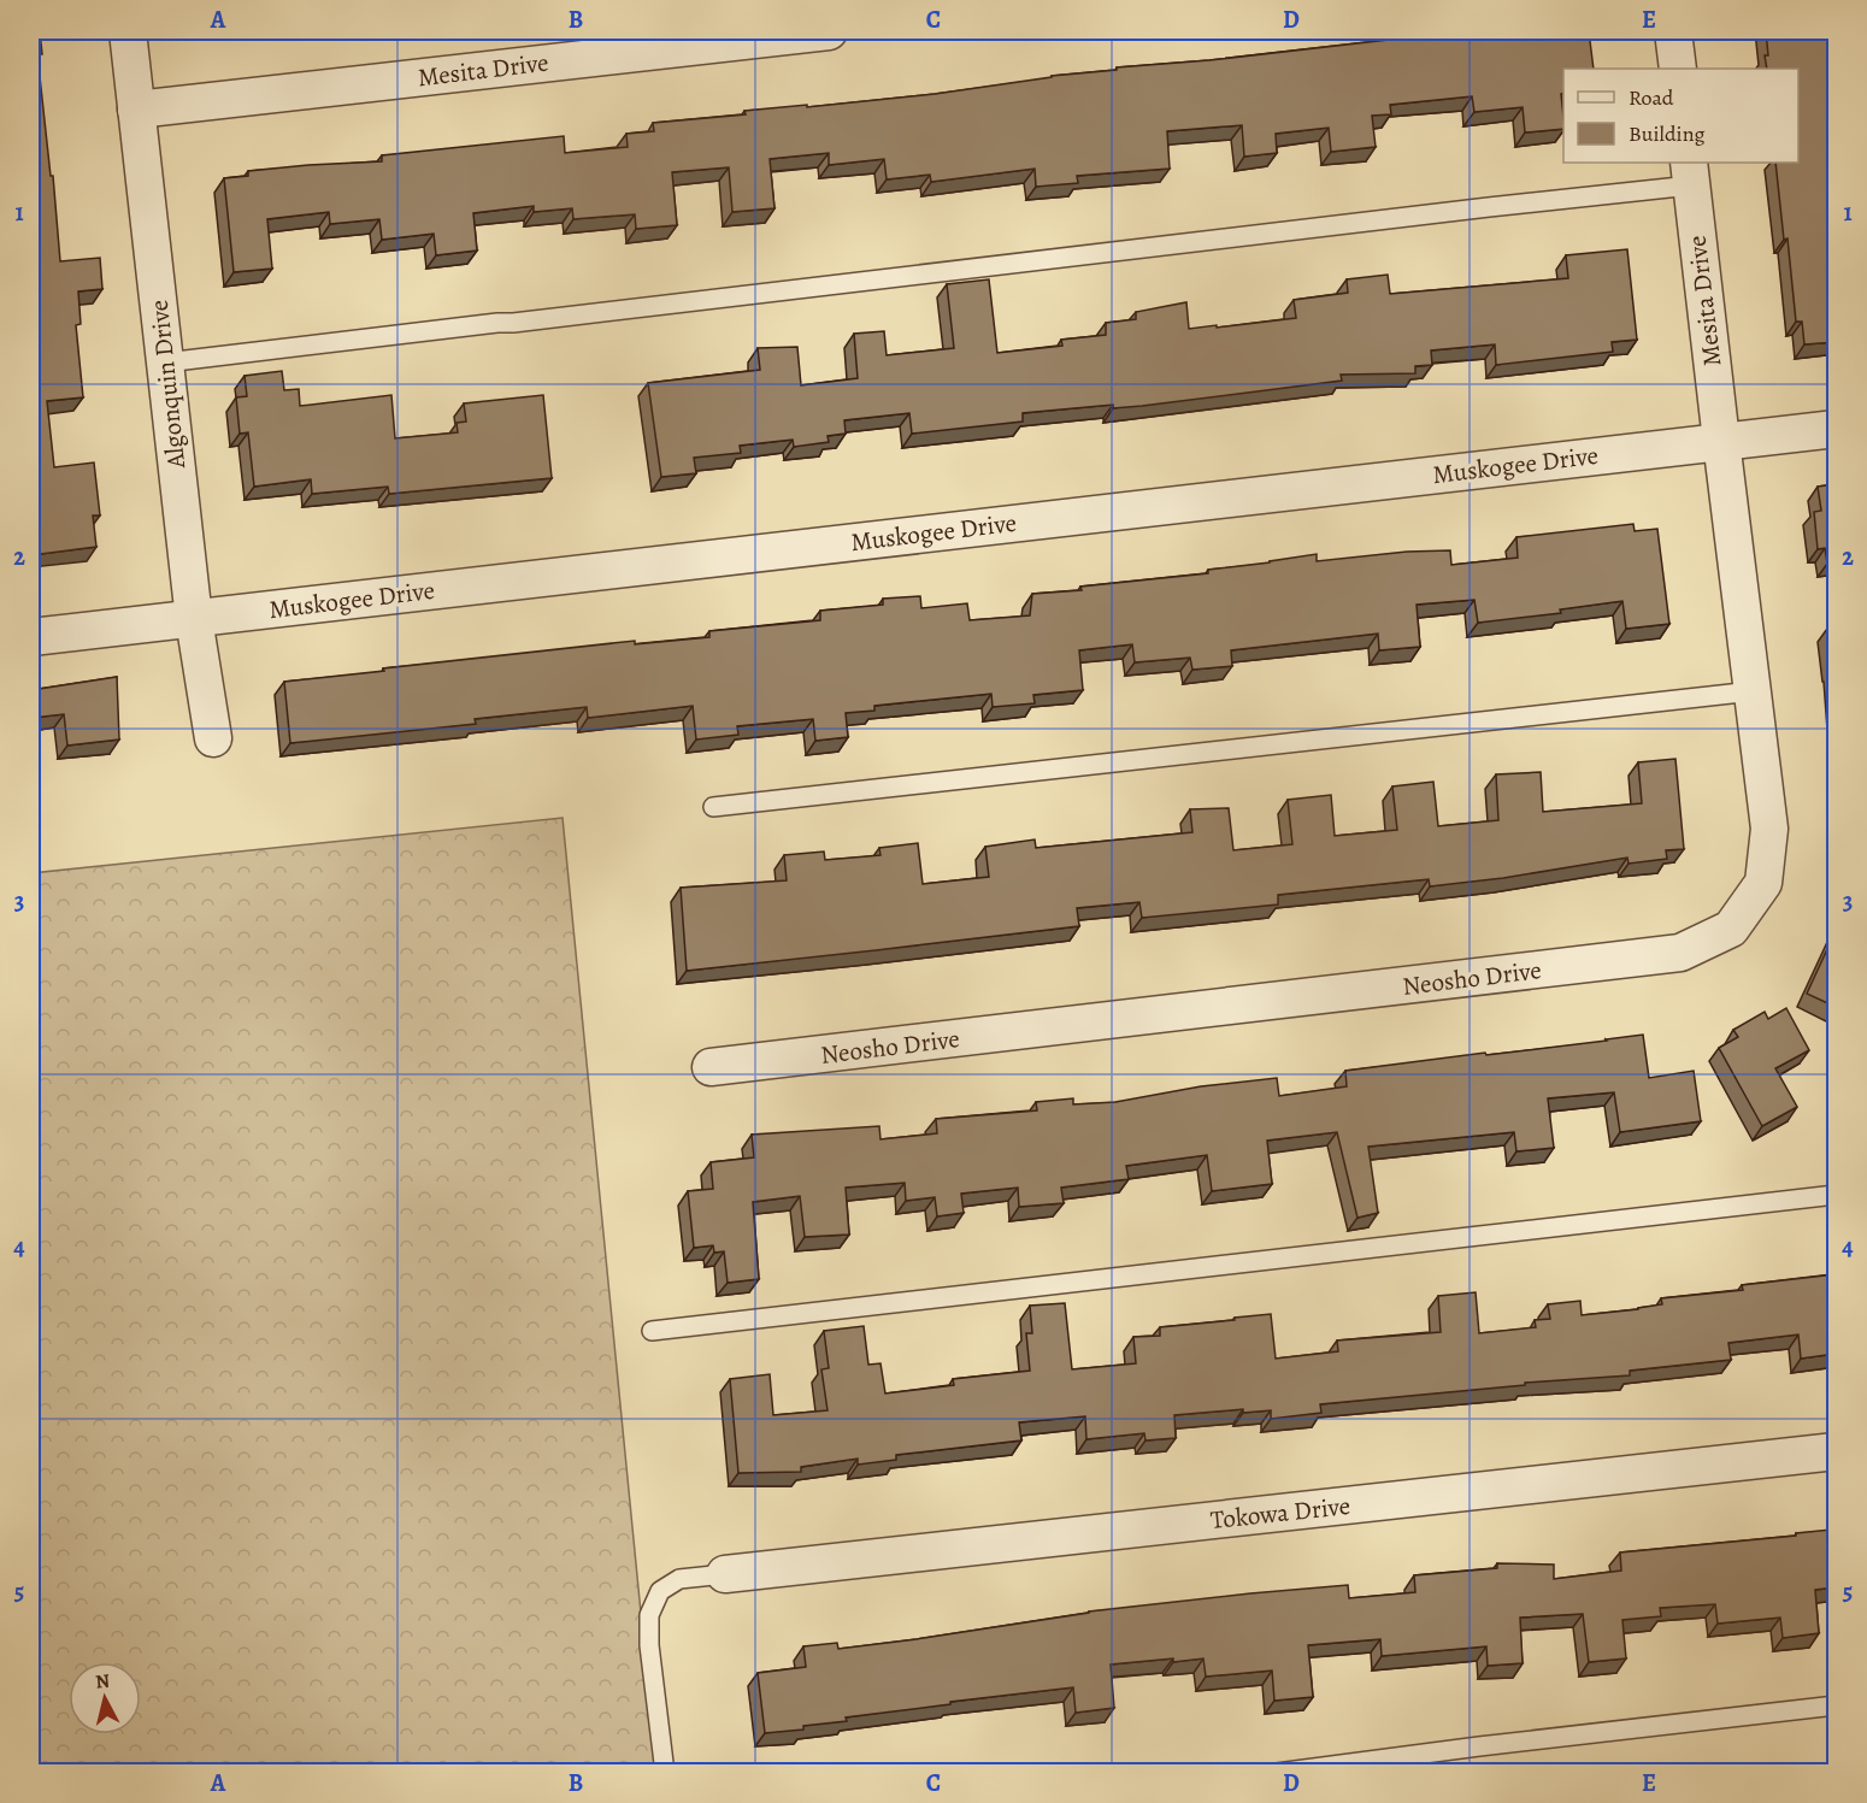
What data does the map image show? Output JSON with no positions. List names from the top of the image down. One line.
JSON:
{"streets":{"street":["Mesita Drive","Algonquin Drive","Muskogee Drive","Neosho Drive","Tokowa Drive"]},"crossings":[["Mesita Drive","Algonquin Drive"],["Mesita Drive","Muskogee Drive"],["Mesita Drive","Neosho Drive"],["Algonquin Drive","Muskogee Drive"],["Muskogee Drive","Neosho Drive"]],"legend":["Road","Building"],"north":"top","grid":{"columns":["A","B","C","D","E"],"rows":["1","2","3","4","5"]}}
